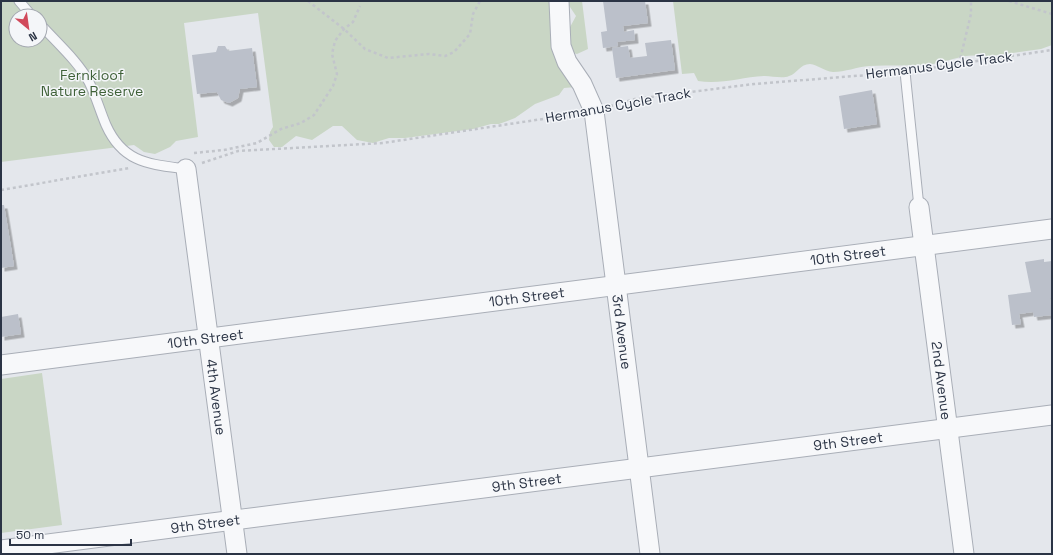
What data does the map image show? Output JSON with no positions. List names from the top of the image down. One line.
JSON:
{"streets":{"street":["10th Street","3rd Avenue","2nd Avenue","4th Avenue","9th Street"],"path":["Hermanus Cycle Track"]},"crossings":[["Hermanus Cycle Track","3rd Avenue"],["Hermanus Cycle Track","4th Avenue"],["10th Street","3rd Avenue"],["10th Street","2nd Avenue"],["10th Street","4th Avenue"],["3rd Avenue","9th Street"],["2nd Avenue","9th Street"],["4th Avenue","9th Street"]],"parks":["Fernkloof Nature Reserve"],"scale_bar":"50 m","north":"bottom right"}
